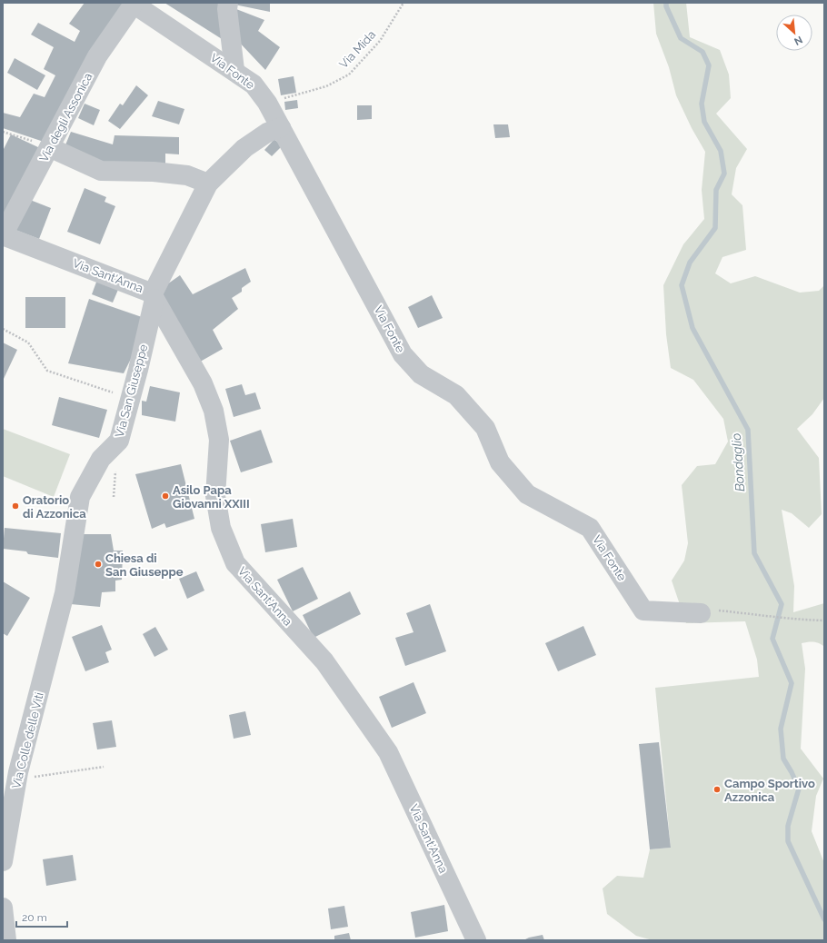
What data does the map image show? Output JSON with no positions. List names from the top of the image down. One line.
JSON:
{"streets":{"street":["Via Fonte","Via degli Assonica","Via Sant'Anna","Via San Giuseppe","Via Colle delle Viti"],"path":["Via Mida"]},"crossings":[["Via Mida","Via Fonte"],["Via Fonte","Via degli Assonica"],["Via Fonte","Via San Giuseppe"],["Via degli Assonica","Via Sant'Anna"],["Via Sant'Anna","Via San Giuseppe"],["Via San Giuseppe","Via Colle delle Viti"]],"water":["Bondaglio"],"places":["Asilo Papa Giovanni XXIII","Oratorio di Azzonica","Chiesa di San Giuseppe","Campo Sportivo Azzonica"],"scale_bar":"20 m","north":"bottom right"}
